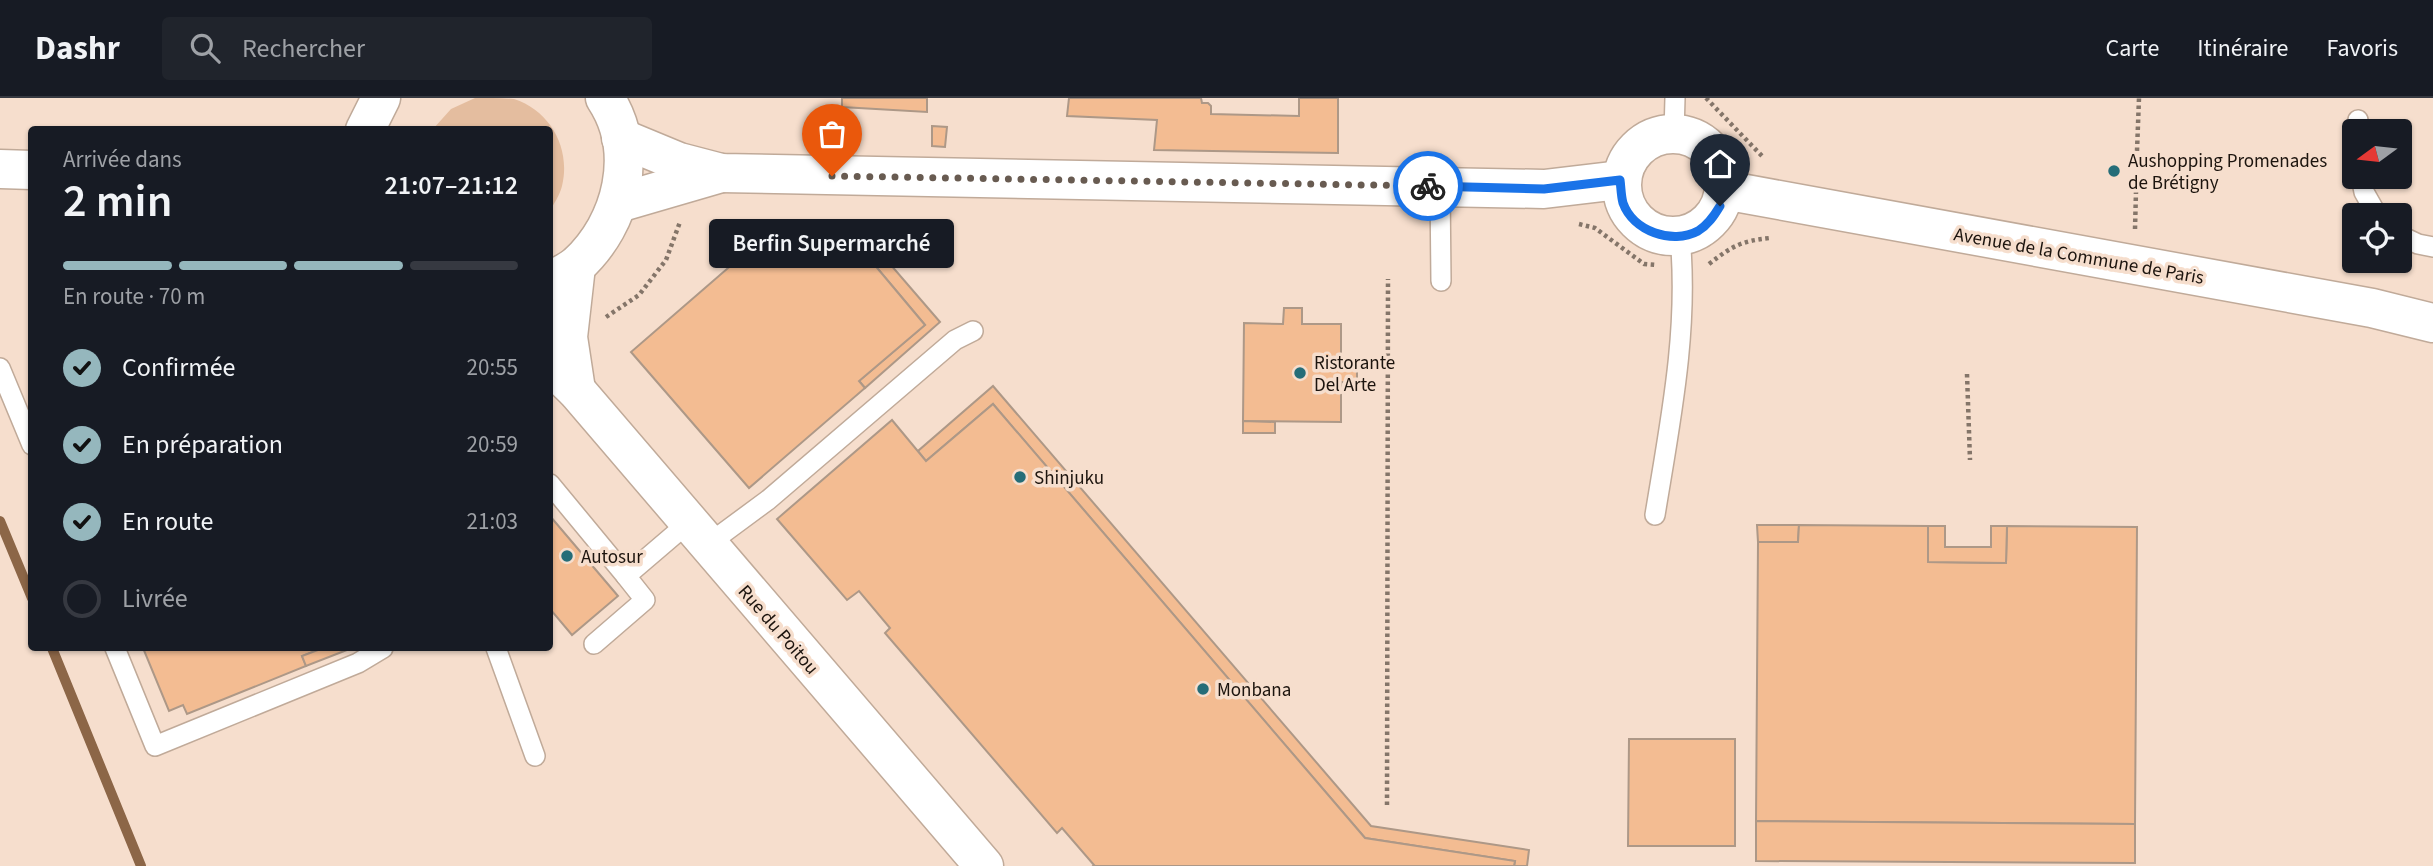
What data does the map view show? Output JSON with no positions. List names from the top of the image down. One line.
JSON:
{"streets":{"street":["Avenue de la Commune de Paris","Rue du Poitou"]},"places":["Aushopping Promenades de Brétigny","Berfin Supermarché","Ristorante Del Arte","Shinjuku","Autosur","Monbana"],"north":"left","page":{"header":"Dashr","search":"Rechercher","nav":["Carte","Itinéraire","Favoris"],"heading":["2 min","Arrivée dans","21:07–21:12"],"bubble":"Berfin Supermarché","bar":"En route · 70 m","list":[["Confirmée","20:55"],["En préparation","20:59"],["En route","21:03"],"Livrée"]}}
